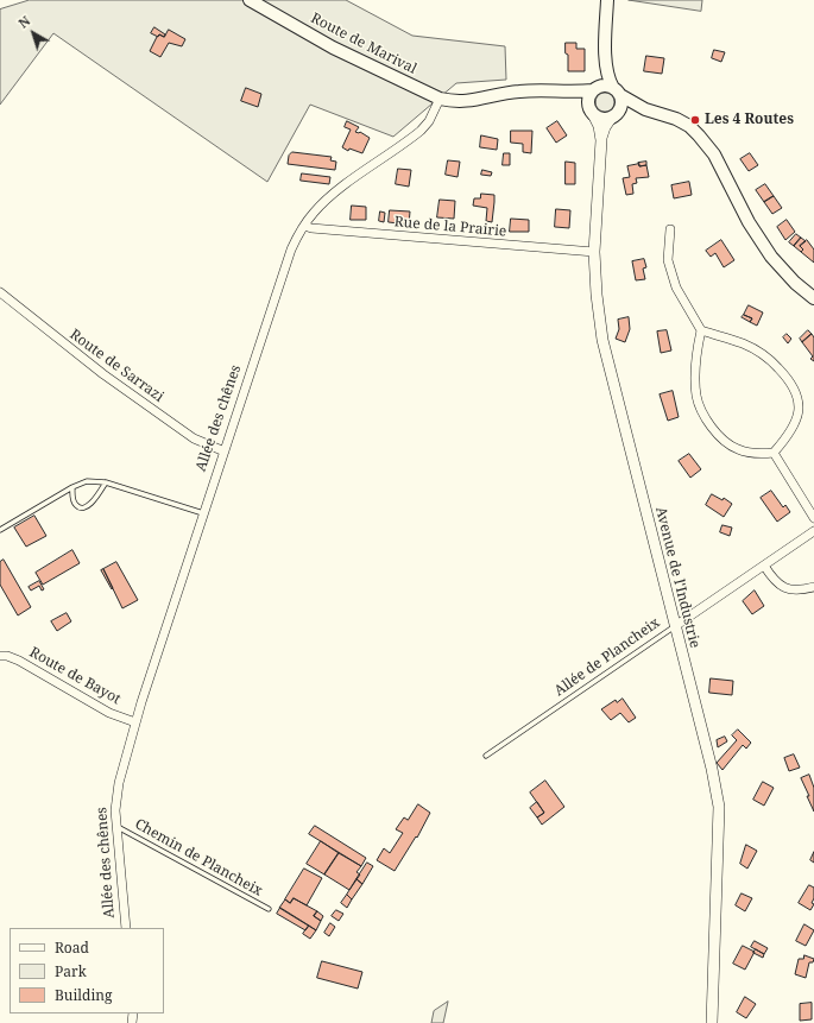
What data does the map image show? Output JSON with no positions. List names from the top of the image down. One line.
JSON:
{"streets":{"main road":["Route de Marival"],"street":["Rue de la Prairie","Route de Sarrazi","Allée des chênes","Avenue de l'Industrie","Allée de Plancheix","Route de Bayot"],"lane":["Chemin de Plancheix"]},"crossings":[["Route de Marival","Allée des chênes"],["Rue de la Prairie","Allée des chênes"],["Rue de la Prairie","Avenue de l'Industrie"],["Route de Sarrazi","Allée des chênes"],["Allée des chênes","Route de Bayot"],["Allée des chênes","Chemin de Plancheix"],["Avenue de l'Industrie","Allée de Plancheix"]],"places":["Les 4 Routes"],"legend":["Road","Park","Building"],"north":"top left"}
